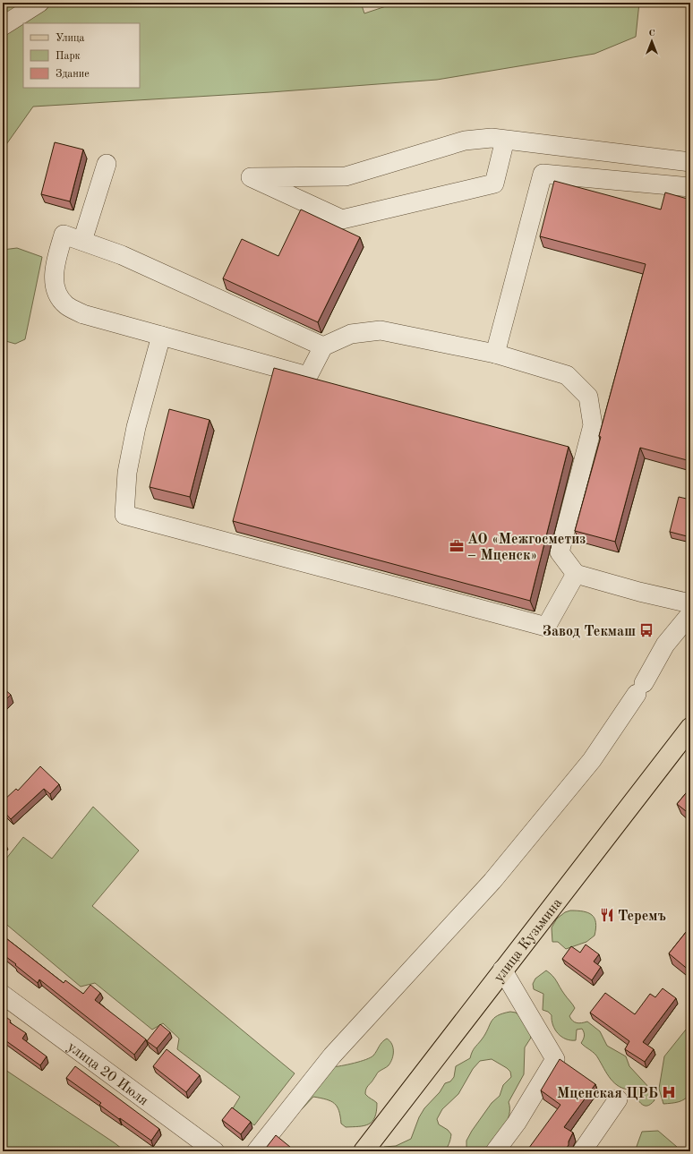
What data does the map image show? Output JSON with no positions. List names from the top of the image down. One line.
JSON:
{"streets":{"main road":["улица Кузьмина"],"street":["улица 20 Июля"]},"places":{"office":["АО «Межгосметиз – Мценск»"],"bus stop":["Завод Текмаш"],"restaurant":["Теремъ"],"hospital":["Мценская ЦРБ"]},"legend":["Улица","Парк","Здание"],"north":"top"}
